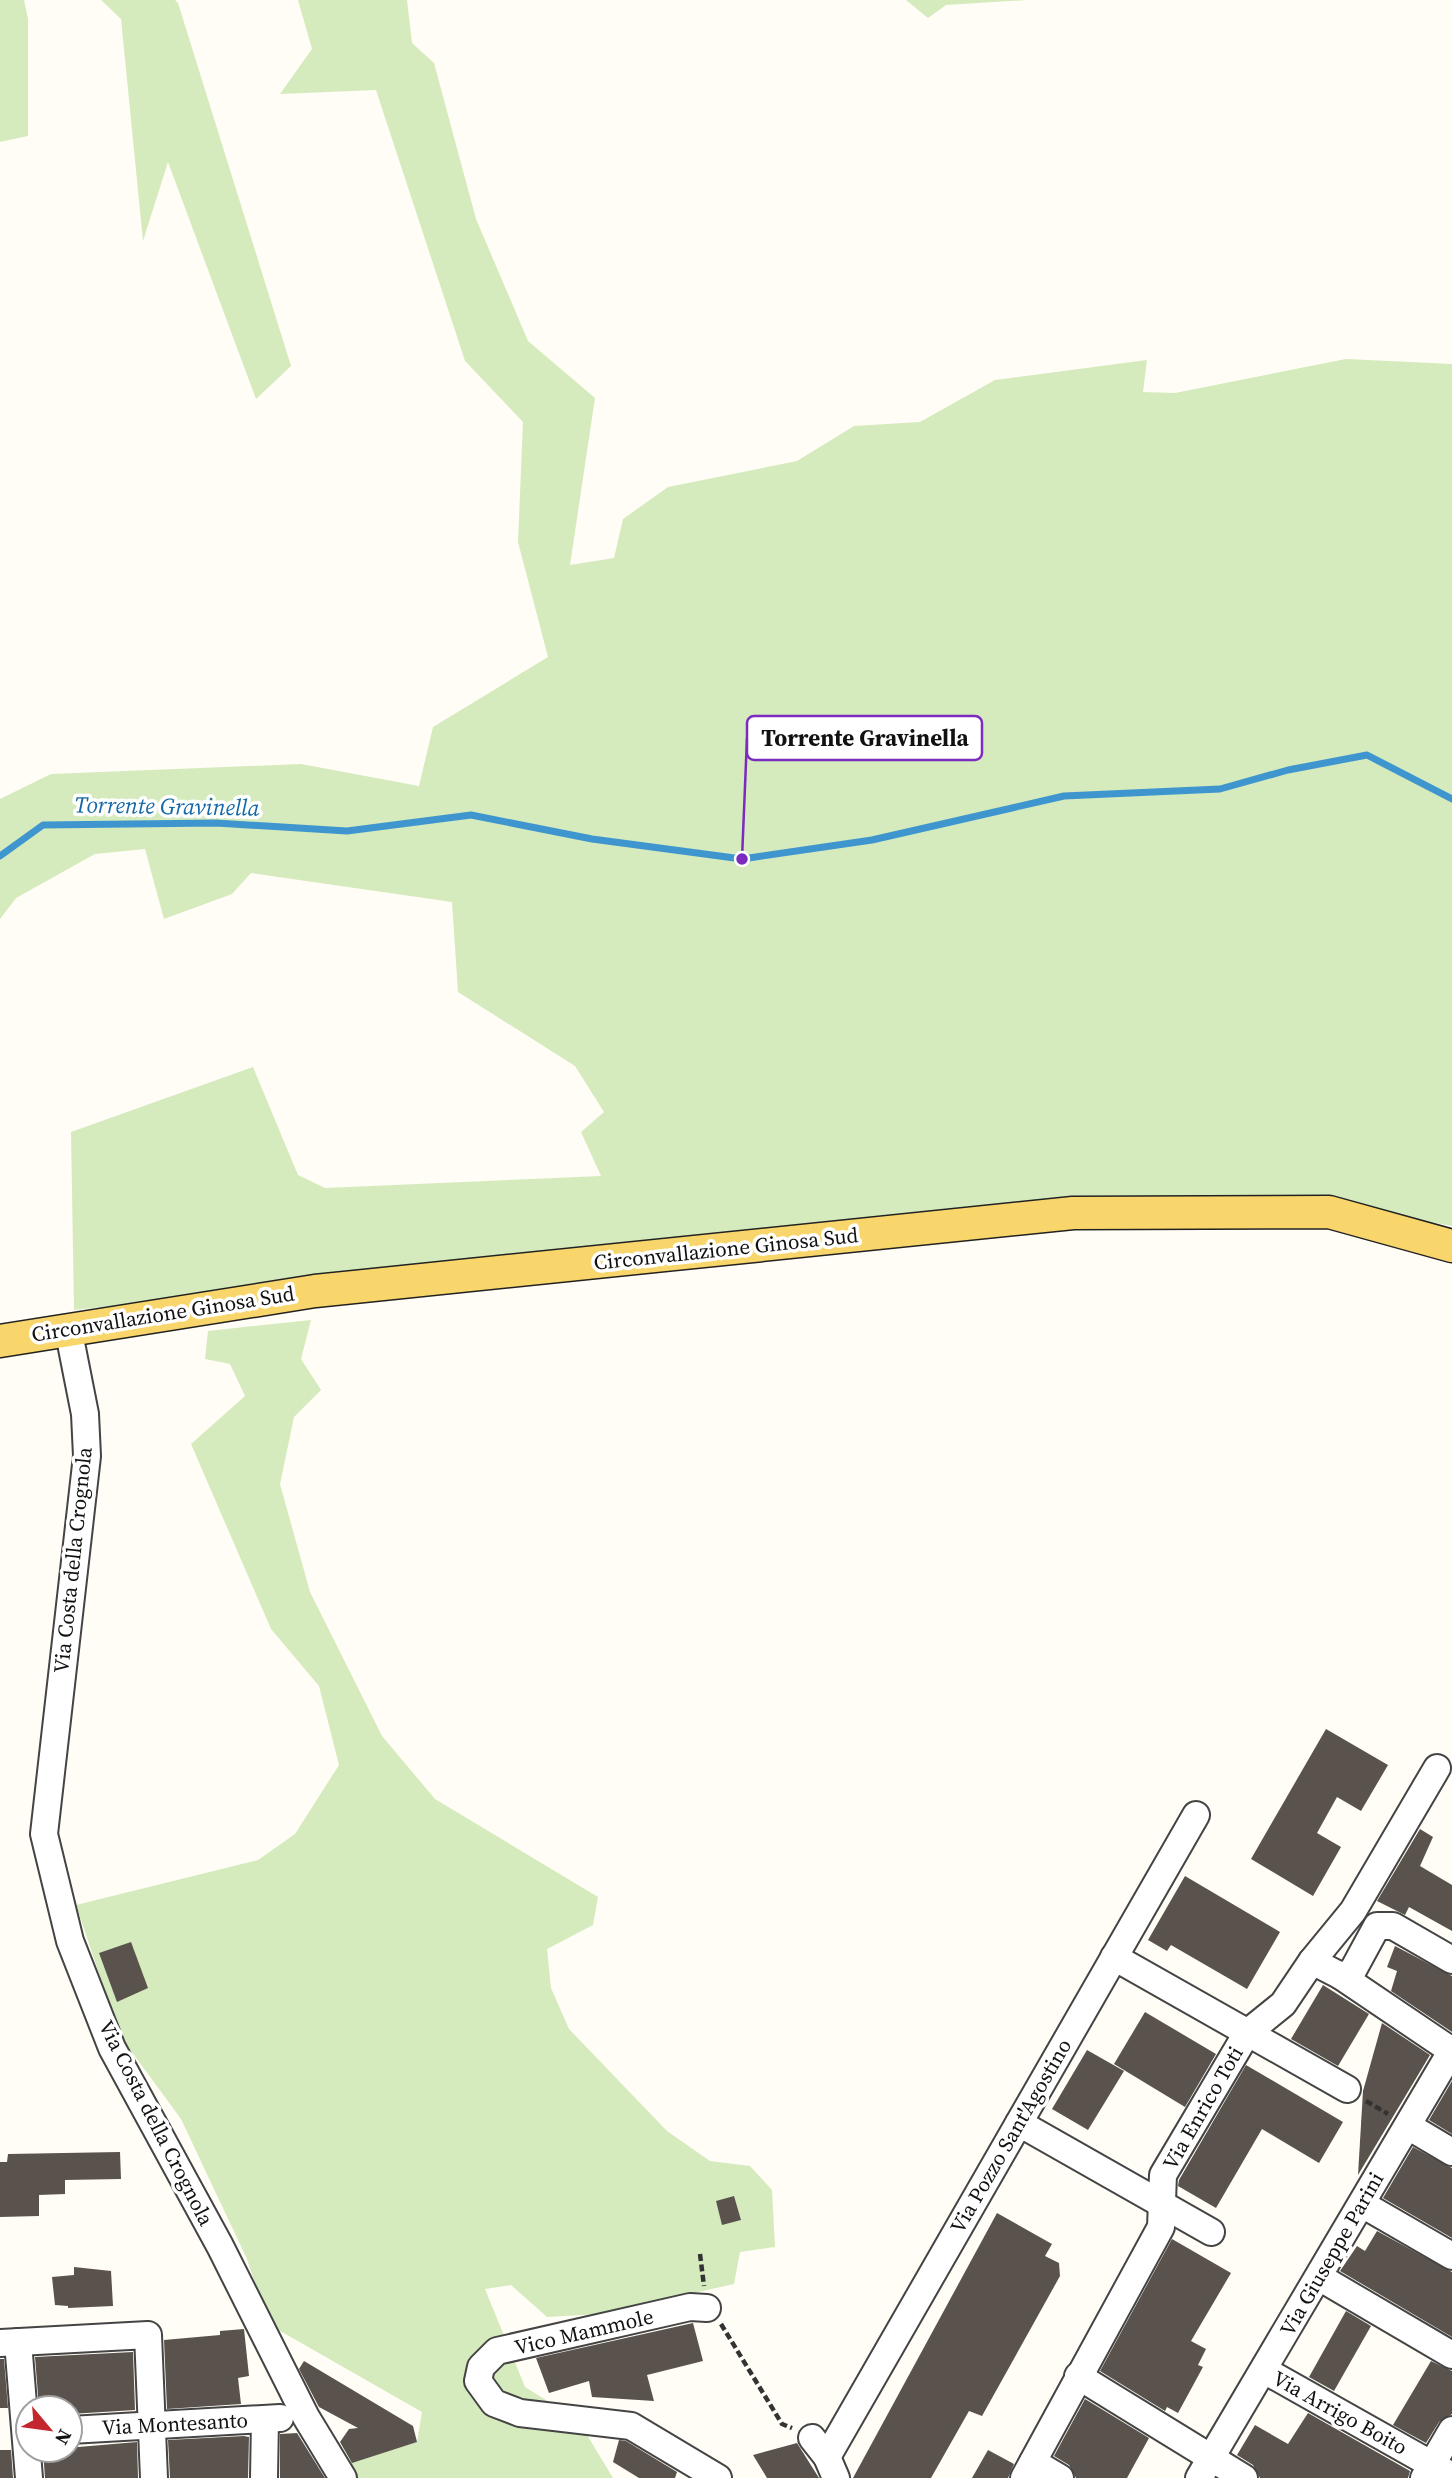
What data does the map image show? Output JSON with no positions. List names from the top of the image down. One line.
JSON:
{"streets":{"main road":["Circonvallazione Ginosa Sud"],"street":["Via Costa della Crognola","Via Enrico Toti","Via Pozzo Sant'Agostino","Via Giuseppe Parini","Vico Mammole","Via Arrigo Boito","Via Montesanto"]},"crossings":[["Circonvallazione Ginosa Sud","Via Costa della Crognola"],["Via Giuseppe Parini","Via Arrigo Boito"]],"water":["Torrente Gravinella"],"places":["Torrente Gravinella"],"north":"bottom right"}
